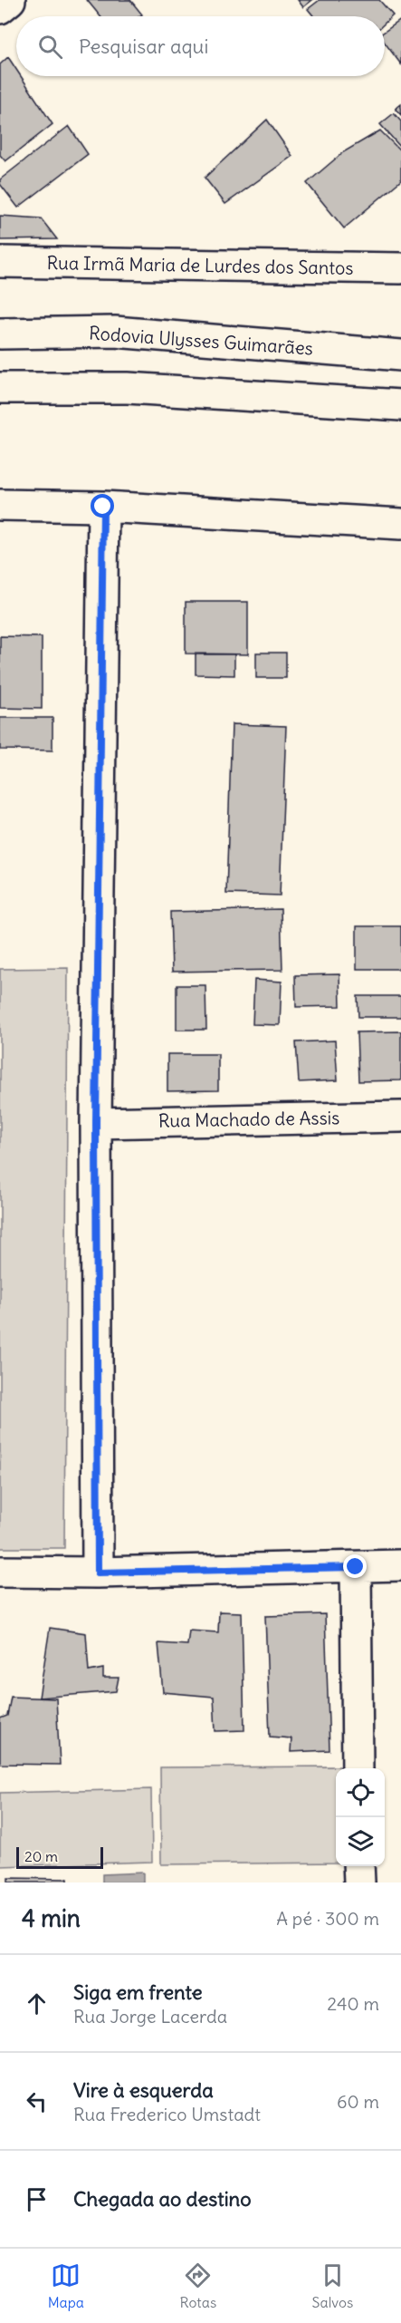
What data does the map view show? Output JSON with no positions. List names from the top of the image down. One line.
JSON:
{"streets":{"main road":["Rua Irmã Maria de Lurdes dos Santos","Rodovia Ulysses Guimarães","Rua Machado de Assis"]},"scale_bar":"20 m","page":{"search":"Pesquisar aqui","scale":"20 m","heading":["4 min","A pé · 300 m"],"list":[["Siga em frente","Rua Jorge Lacerda","240 m"],["Vire à esquerda","Rua Frederico Umstadt","60 m"],"Chegada ao destino"],"nav":["Mapa","Rotas","Salvos"]}}
